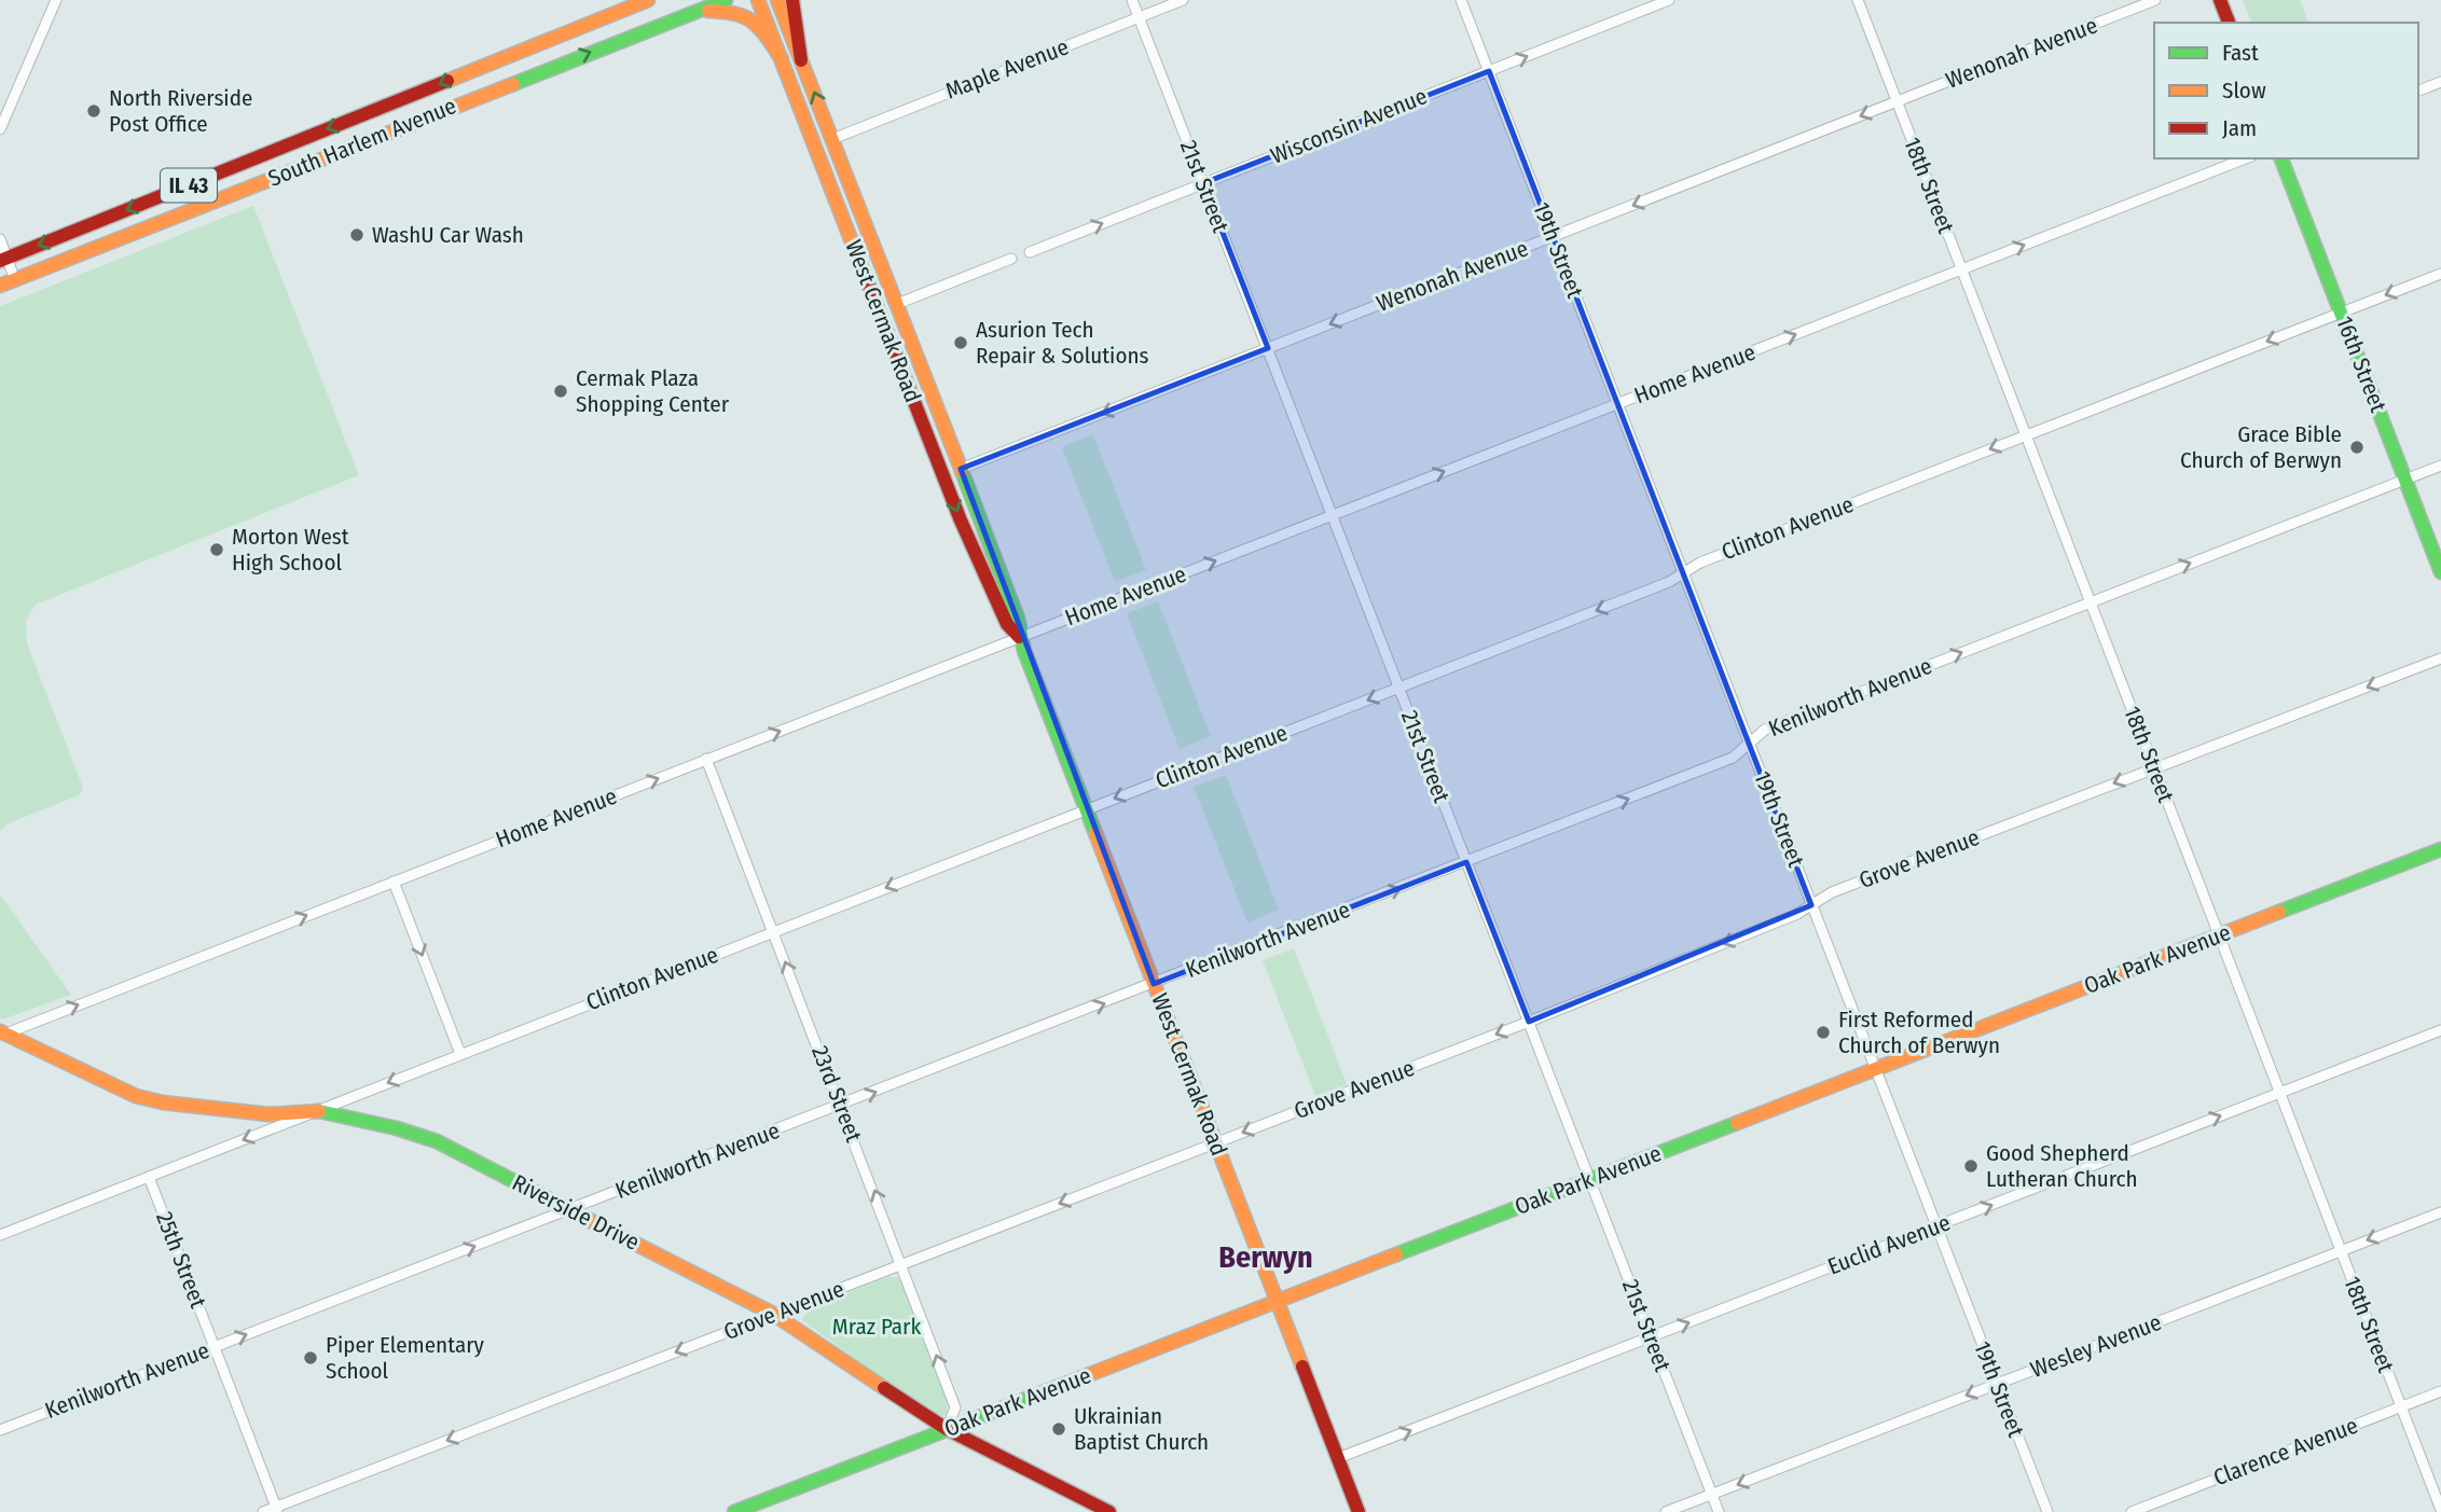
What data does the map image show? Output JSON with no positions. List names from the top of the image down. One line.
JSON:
{"streets":{"main road":["South Harlem Avenue","IL 43","West Cermak Road","16th Street","Oak Park Avenue","Riverside Drive"],"street":["Wenonah Avenue","Maple Avenue","Wisconsin Avenue","18th Street","21st Street","19th Street","Home Avenue","Clinton Avenue","Kenilworth Avenue","Grove Avenue","23rd Street","Euclid Avenue","25th Street","Wesley Avenue","Clarence Avenue"]},"crossings":[["Wenonah Avenue","18th Street"],["Wenonah Avenue","21st Street"],["Wenonah Avenue","19th Street"],["Wenonah Avenue","West Cermak Road"],["Maple Avenue","21st Street"],["Maple Avenue","West Cermak Road"],["Wisconsin Avenue","21st Street"],["Wisconsin Avenue","19th Street"],["18th Street","Home Avenue"],["18th Street","Clinton Avenue"],["18th Street","Kenilworth Avenue"],["18th Street","Grove Avenue"],["18th Street","Oak Park Avenue"],["18th Street","Euclid Avenue"],["18th Street","Wesley Avenue"],["18th Street","Clarence Avenue"],["21st Street","Home Avenue"],["21st Street","Clinton Avenue"],["21st Street","Kenilworth Avenue"],["21st Street","Grove Avenue"],["21st Street","Oak Park Avenue"],["21st Street","Euclid Avenue"],["21st Street","Wesley Avenue"],["19th Street","Home Avenue"],["19th Street","Clinton Avenue"],["19th Street","Kenilworth Avenue"],["19th Street","Grove Avenue"],["19th Street","Oak Park Avenue"],["19th Street","Euclid Avenue"],["19th Street","Wesley Avenue"],["West Cermak Road","Home Avenue"],["West Cermak Road","Clinton Avenue"],["West Cermak Road","Kenilworth Avenue"],["West Cermak Road","Grove Avenue"],["West Cermak Road","Oak Park Avenue"],["West Cermak Road","Euclid Avenue"],["16th Street","Clinton Avenue"],["16th Street","Kenilworth Avenue"],["Home Avenue","23rd Street"],["Home Avenue","Riverside Drive"],["Clinton Avenue","23rd Street"],["Clinton Avenue","Riverside Drive"],["Clinton Avenue","25th Street"],["Kenilworth Avenue","23rd Street"],["Kenilworth Avenue","Riverside Drive"],["Kenilworth Avenue","25th Street"],["Grove Avenue","23rd Street"],["Grove Avenue","Riverside Drive"],["Grove Avenue","25th Street"],["Oak Park Avenue","23rd Street"],["Oak Park Avenue","Riverside Drive"],["23rd Street","Riverside Drive"]],"one_way":["Wenonah Avenue","Wisconsin Avenue","Home Avenue","Clinton Avenue","Kenilworth Avenue","Grove Avenue","23rd Street","Euclid Avenue","Wesley Avenue"],"districts":["Berwyn"],"parks":["Mraz Park"],"places":["North Riverside Post Office","WashU Car Wash","Asurion Tech Repair & Solutions","Cermak Plaza Shopping Center","Grace Bible Church of Berwyn","Morton West High School","First Reformed Church of Berwyn","Good Shepherd Lutheran Church","Piper Elementary School","Ukrainian Baptist Church"],"legend":["Fast","Slow","Jam"]}
